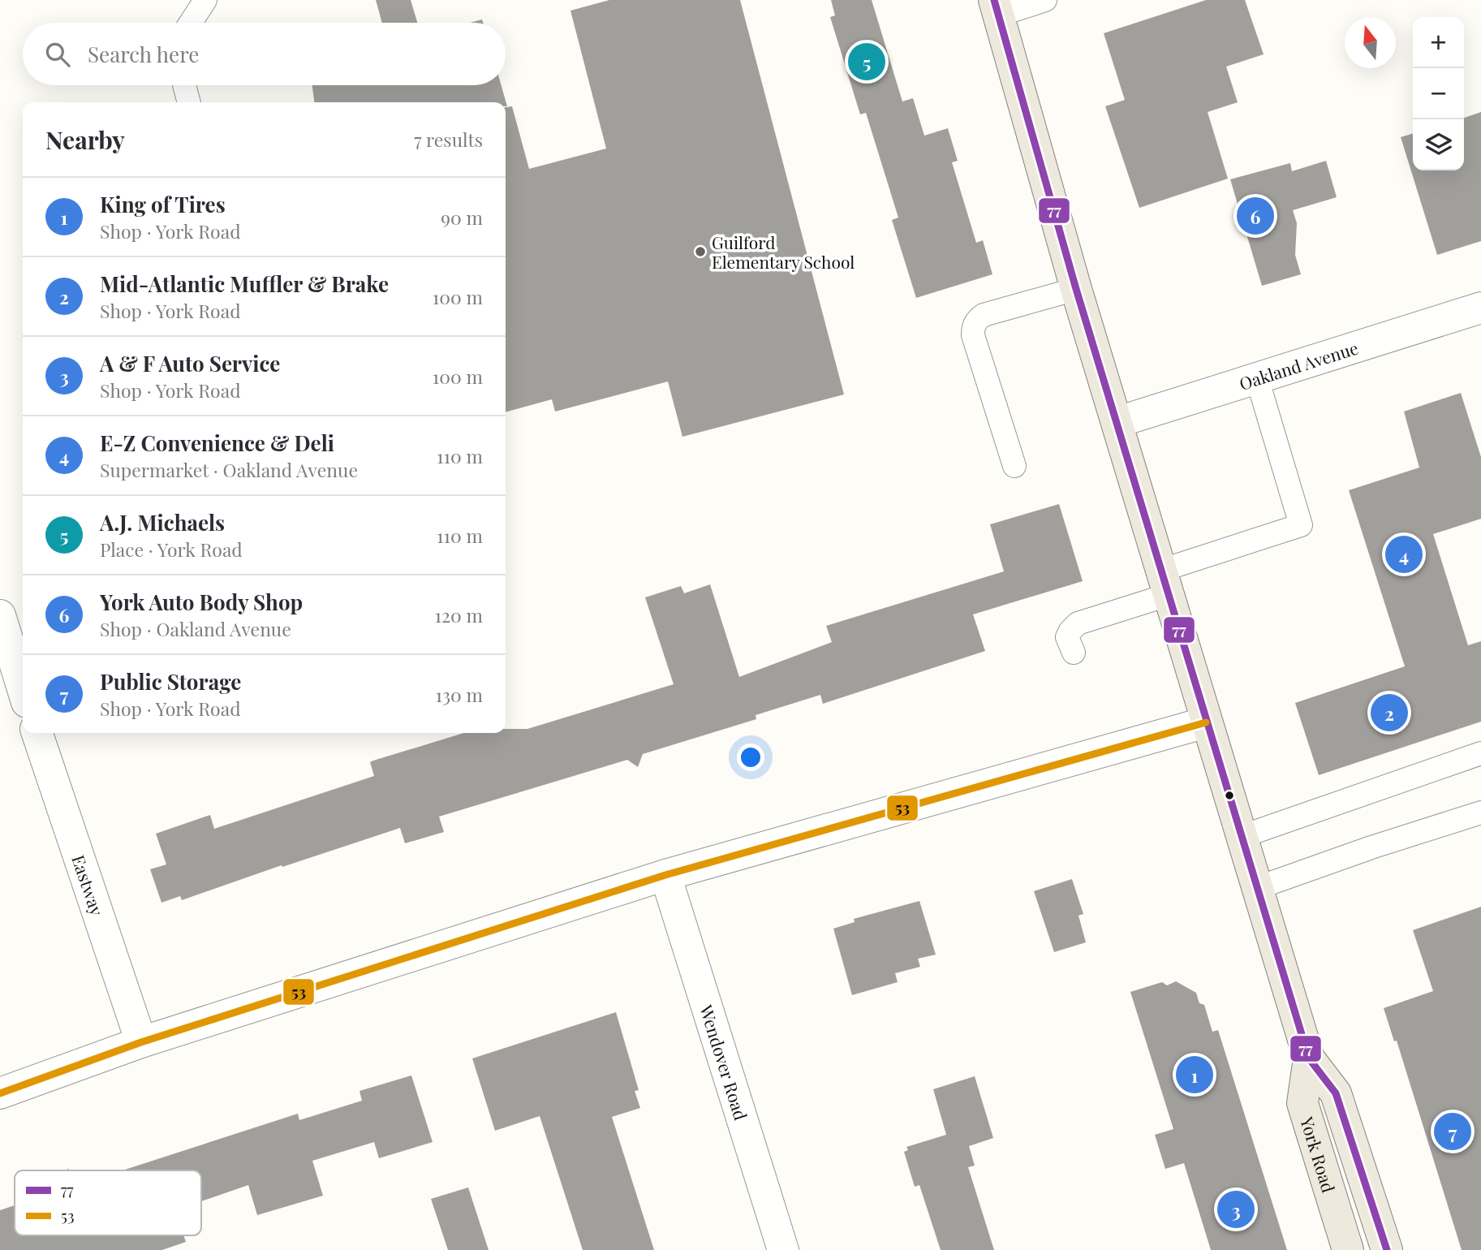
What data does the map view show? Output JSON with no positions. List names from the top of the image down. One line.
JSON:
{"streets":{"main road":["York Road"],"street":["Oakland Avenue","Eastway","Wendover Road"]},"crossings":[["Oakland Avenue","York Road"]],"places":["Guilford Elementary School"],"lines":["transit line 77","transit line 53"],"legend":["77","53"],"north":"top","page":{"map_buttons":["+","−"],"search":"Search here","pins":["5","6","4","2","1","7","3"],"heading":["Nearby","7 results"],"list":[{"mark":"1","name":"King of Tires","note":"Shop · York Road","value":"90 m"},{"mark":"2","name":"Mid-Atlantic Muffler & Brake","note":"Shop · York Road","value":"100 m"},{"mark":"3","name":"A & F Auto Service","note":"Shop · York Road","value":"100 m"},{"mark":"4","name":"E-Z Convenience & Deli","note":"Supermarket · Oakland Avenue","value":"110 m"},{"mark":"5","name":"A.J. Michaels","note":"Place · York Road","value":"110 m"},{"mark":"6","name":"York Auto Body Shop","note":"Shop · Oakland Avenue","value":"120 m"},{"mark":"7","name":"Public Storage","note":"Shop · York Road","value":"130 m"}]}}
